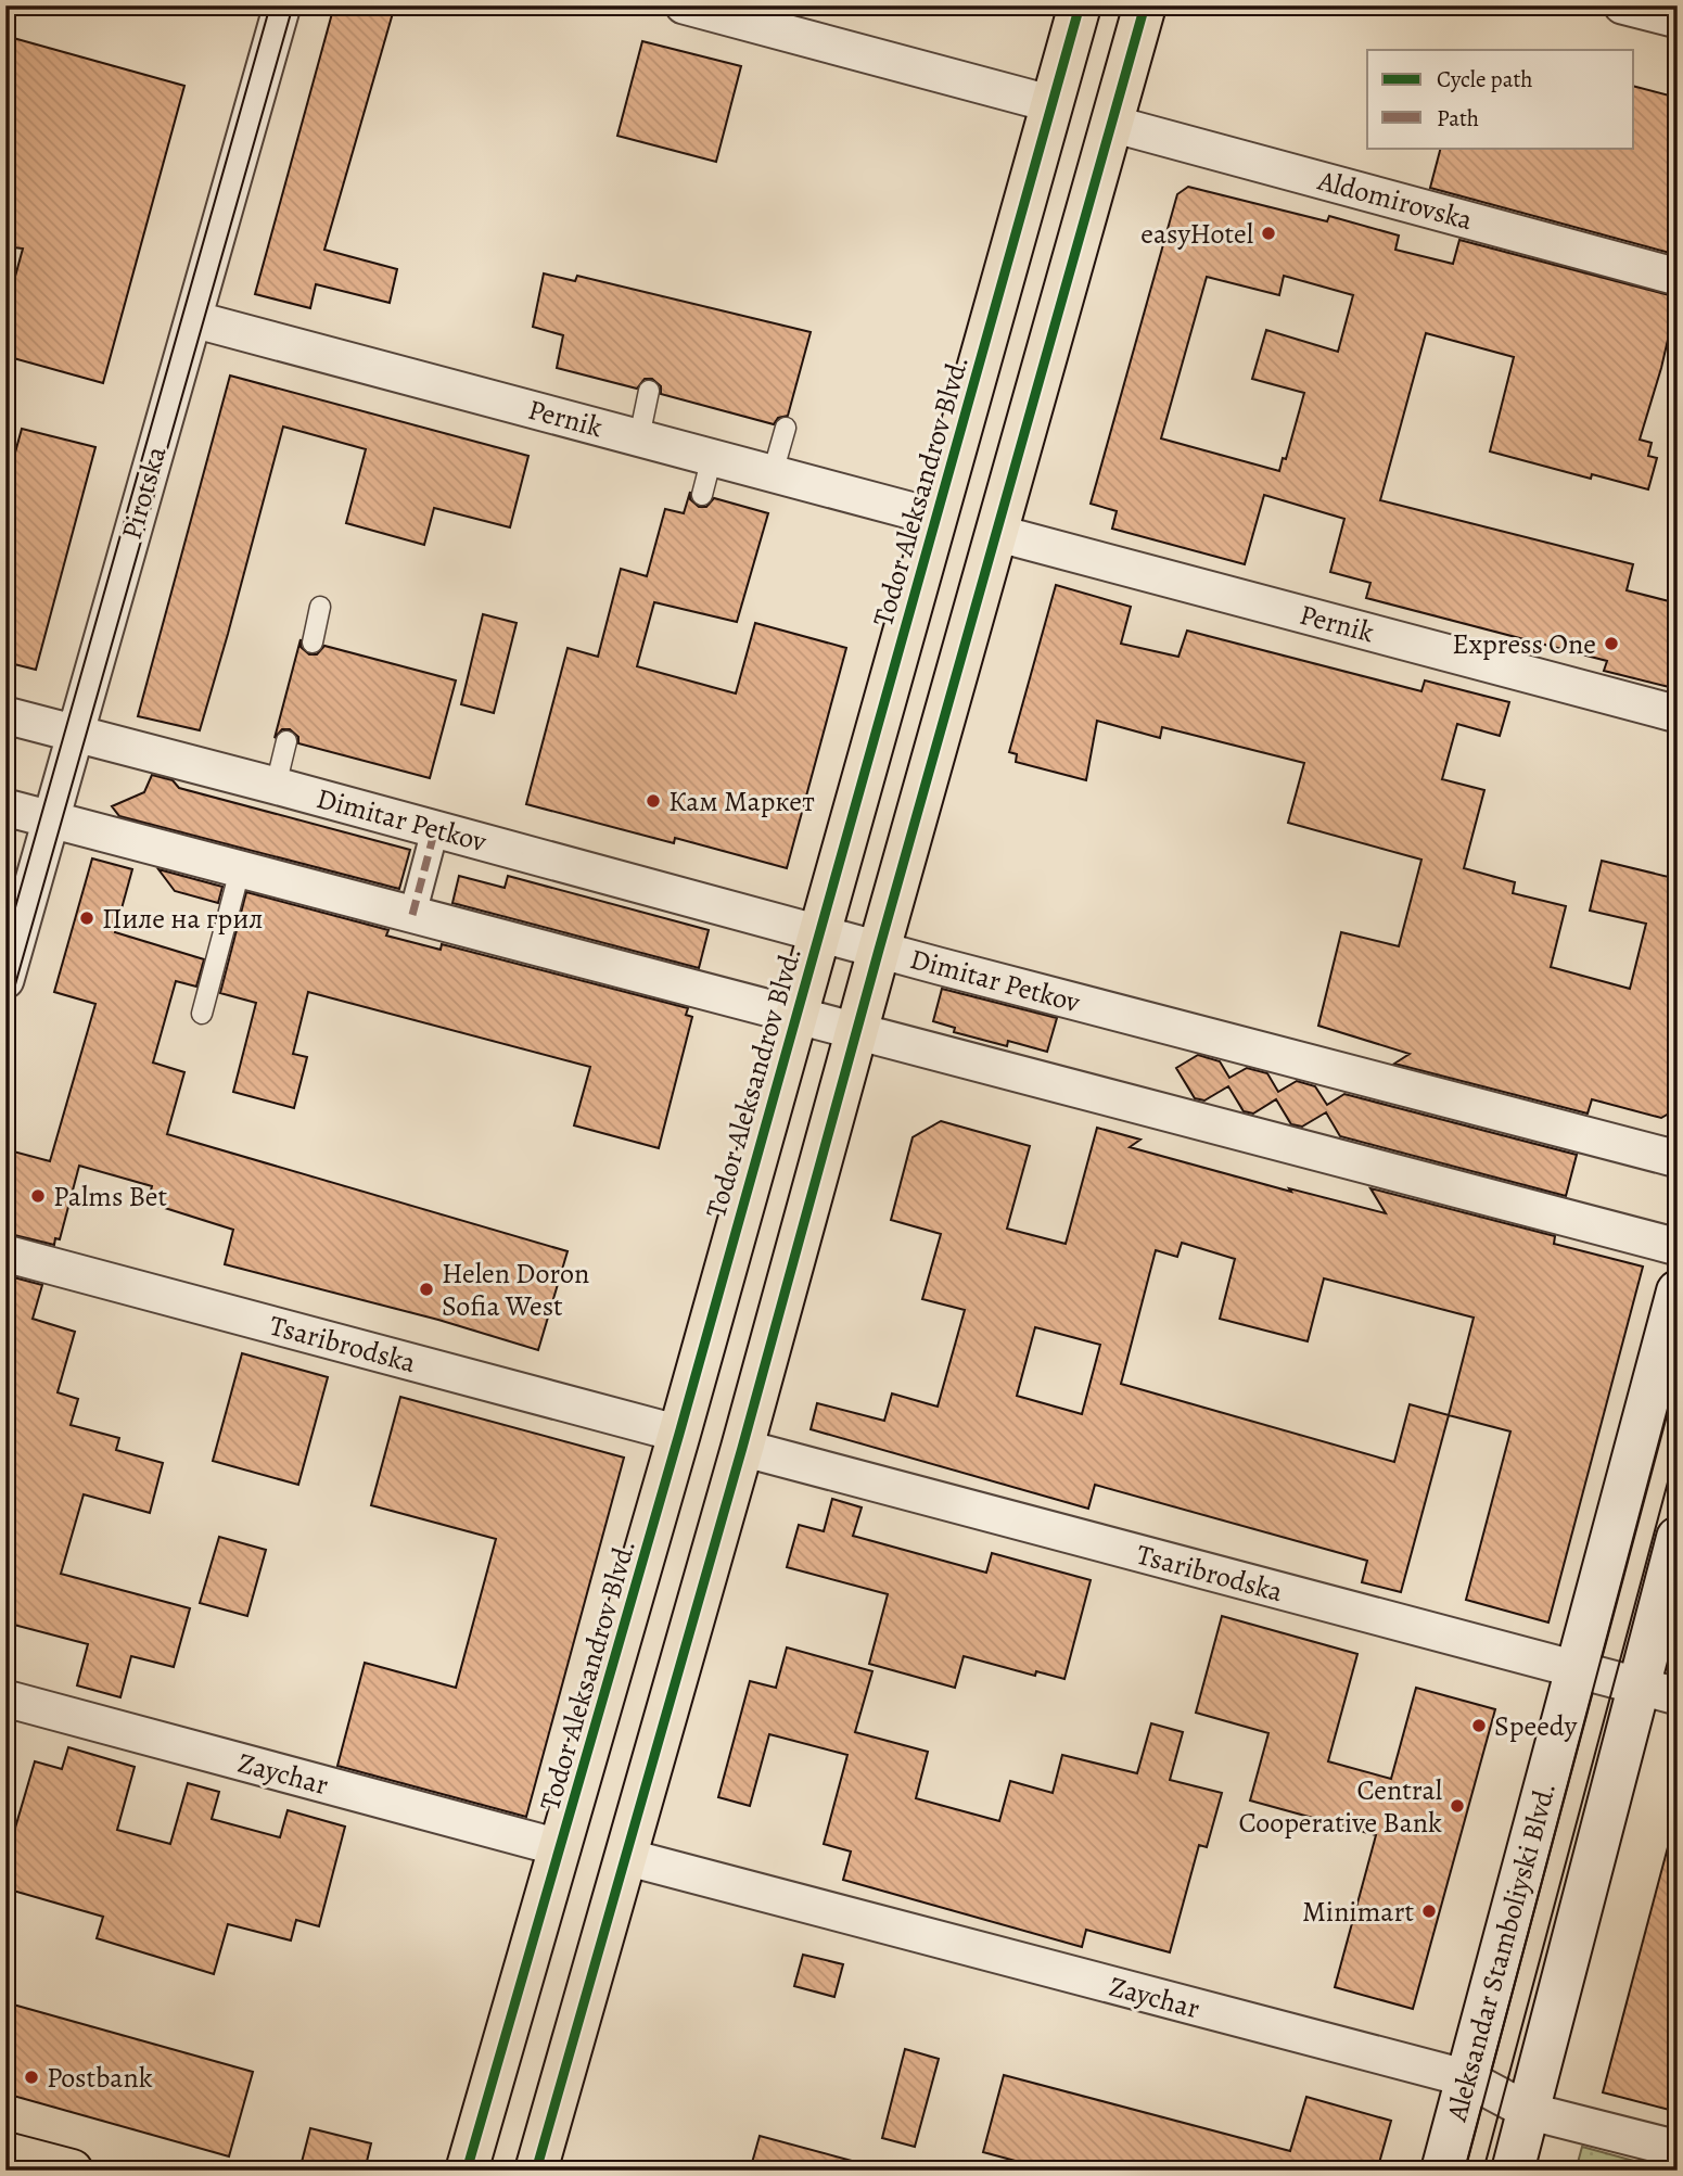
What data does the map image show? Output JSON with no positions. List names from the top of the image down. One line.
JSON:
{"streets":{"main road":["Todor Aleksandrov Blvd.","Aleksandar Stamboliyski Blvd."],"street":["Aldomirovska","Pernik","Pirotska","Dimitar Petkov","Tsaribrodska","Zaychar"]},"crossings":[["Pernik","Todor Aleksandrov Blvd."],["Pernik","Pirotska"],["Todor Aleksandrov Blvd.","Dimitar Petkov"],["Todor Aleksandrov Blvd.","Tsaribrodska"],["Todor Aleksandrov Blvd.","Zaychar"],["Pirotska","Dimitar Petkov"],["Tsaribrodska","Aleksandar Stamboliyski Blvd."],["Zaychar","Aleksandar Stamboliyski Blvd."]],"places":["easyHotel","Express One","Кам Маркет","Пиле на грил","Palms Bet","Helen Doron Sofia West","Speedy","Central Cooperative Bank","Minimart","Postbank"],"legend":["Cycle path","Path"]}
